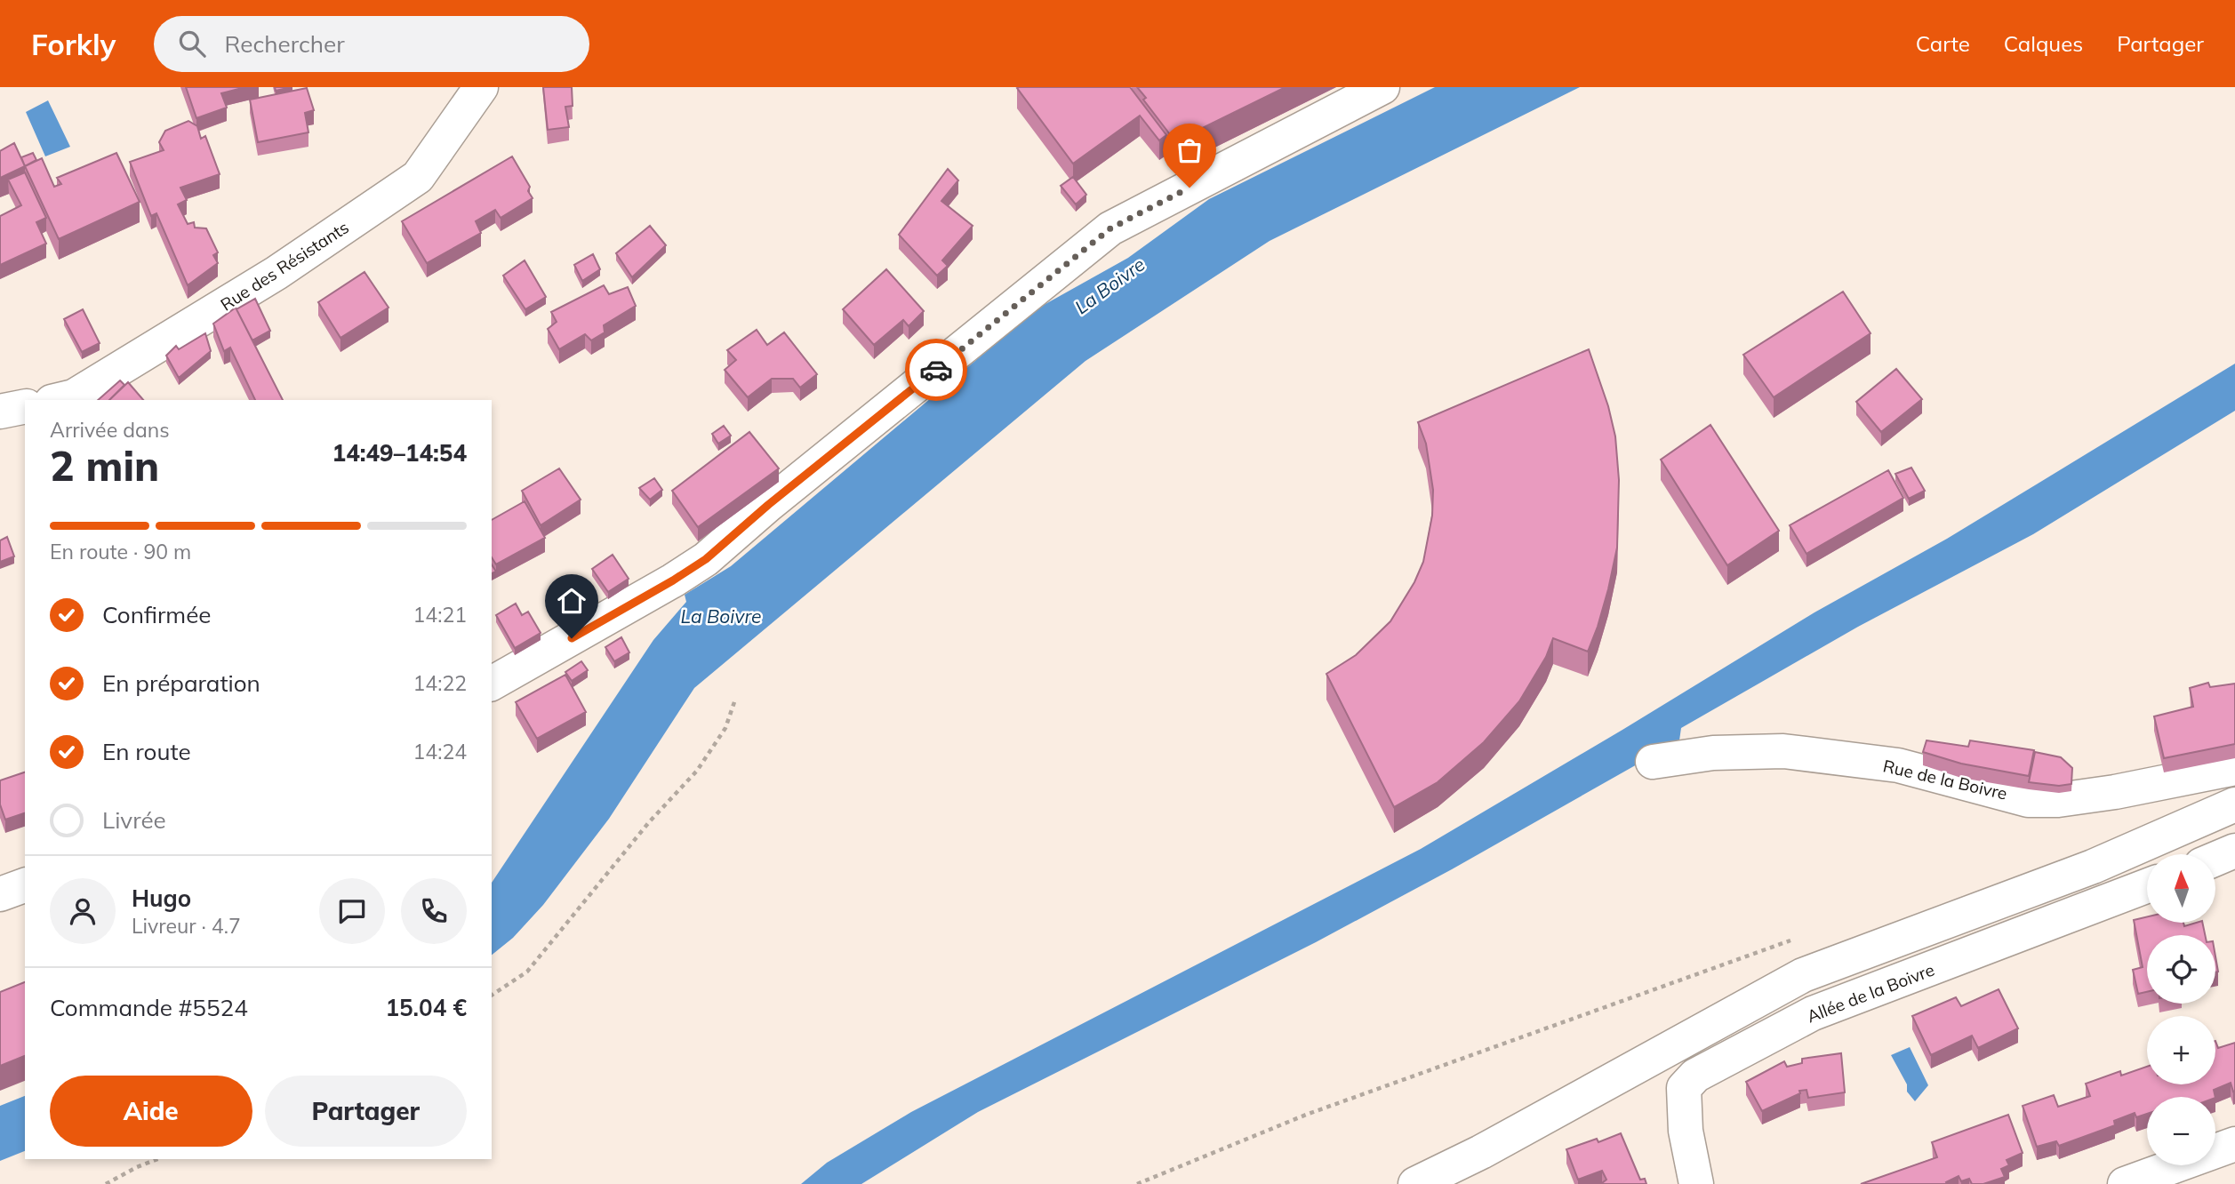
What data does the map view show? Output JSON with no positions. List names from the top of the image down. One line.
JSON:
{"streets":{"street":["Rue des Résistants","Rue de la Boivre","Allée de la Boivre"]},"water":["La Boivre"],"north":"top","page":{"header":"Forkly","search":"Rechercher","nav":["Carte","Calques","Partager"],"heading":["2 min","Arrivée dans","14:49–14:54"],"panel":["Hugo","Livreur · 4.7","Commande #5524","15.04 €"],"bar":"En route · 90 m","list":[["Confirmée","14:21"],["En préparation","14:22"],["En route","14:24"],"Livrée"],"map_buttons":["+","−"],"buttons":["Aide","Partager"]}}
